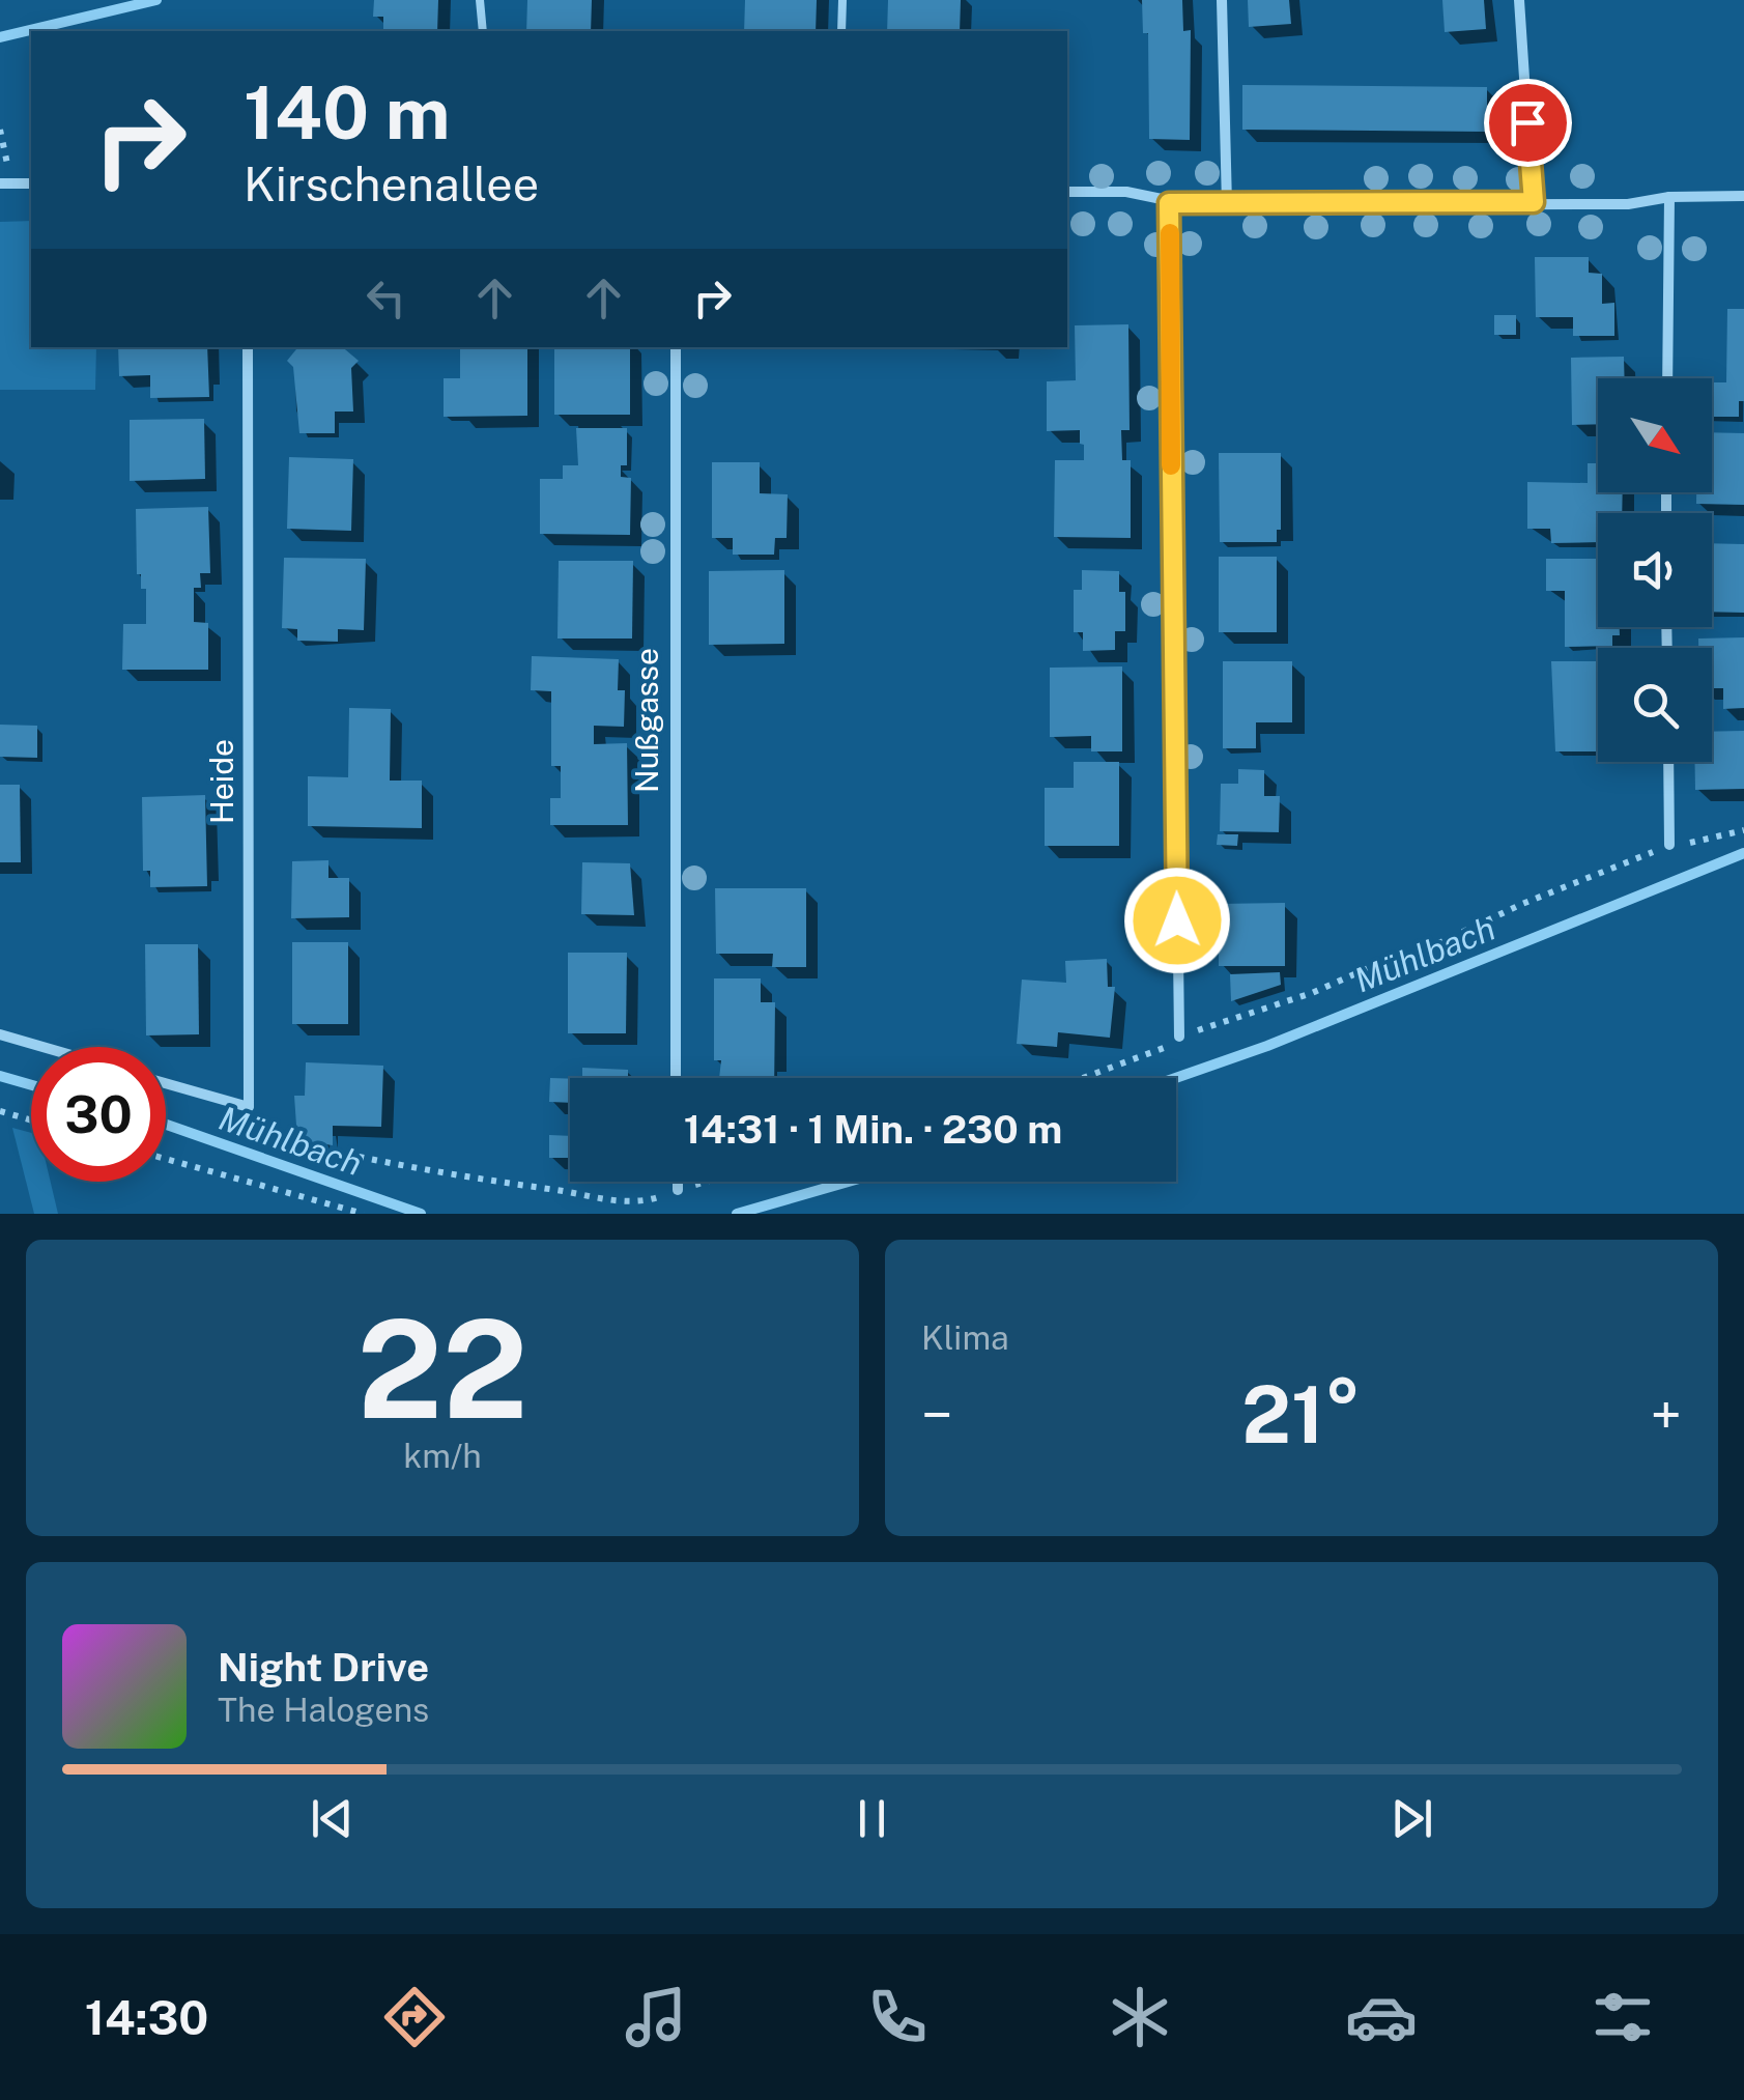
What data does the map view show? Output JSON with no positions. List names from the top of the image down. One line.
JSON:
{"streets":{"street":["Nußgasse","Heide"]},"water":["Mühlbach"],"north":"bottom right","page":{"turn":["140 m","Kirschenallee"],"limit":"30","trip":"14:31 · 1 Min. · 230 m","tile":[["22","km/h"],"Klima"],"heat":["−","21°","+"],"song":["Night Drive","The Halogens"],"tabs":"14:30"}}
